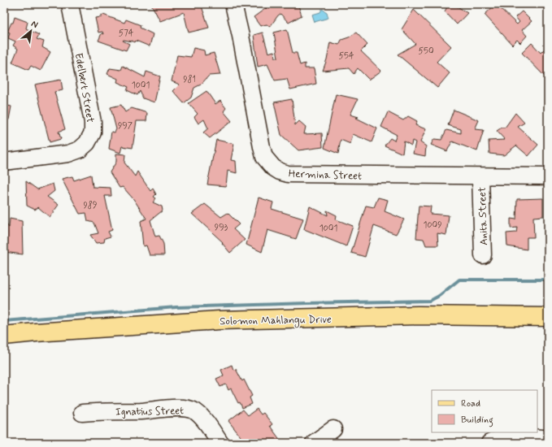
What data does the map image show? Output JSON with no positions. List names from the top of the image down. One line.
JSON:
{"streets":{"main road":["Solomon Mahlangu Drive"],"street":["Edelbert Street","Hermina Street","Anita Street","Ignatius Street"]},"crossings":[["Hermina Street","Anita Street"]],"house_numbers":["574","550","554","981","1001","997","989","1009","993","1001"],"legend":["Road","Building"],"north":"top right"}
